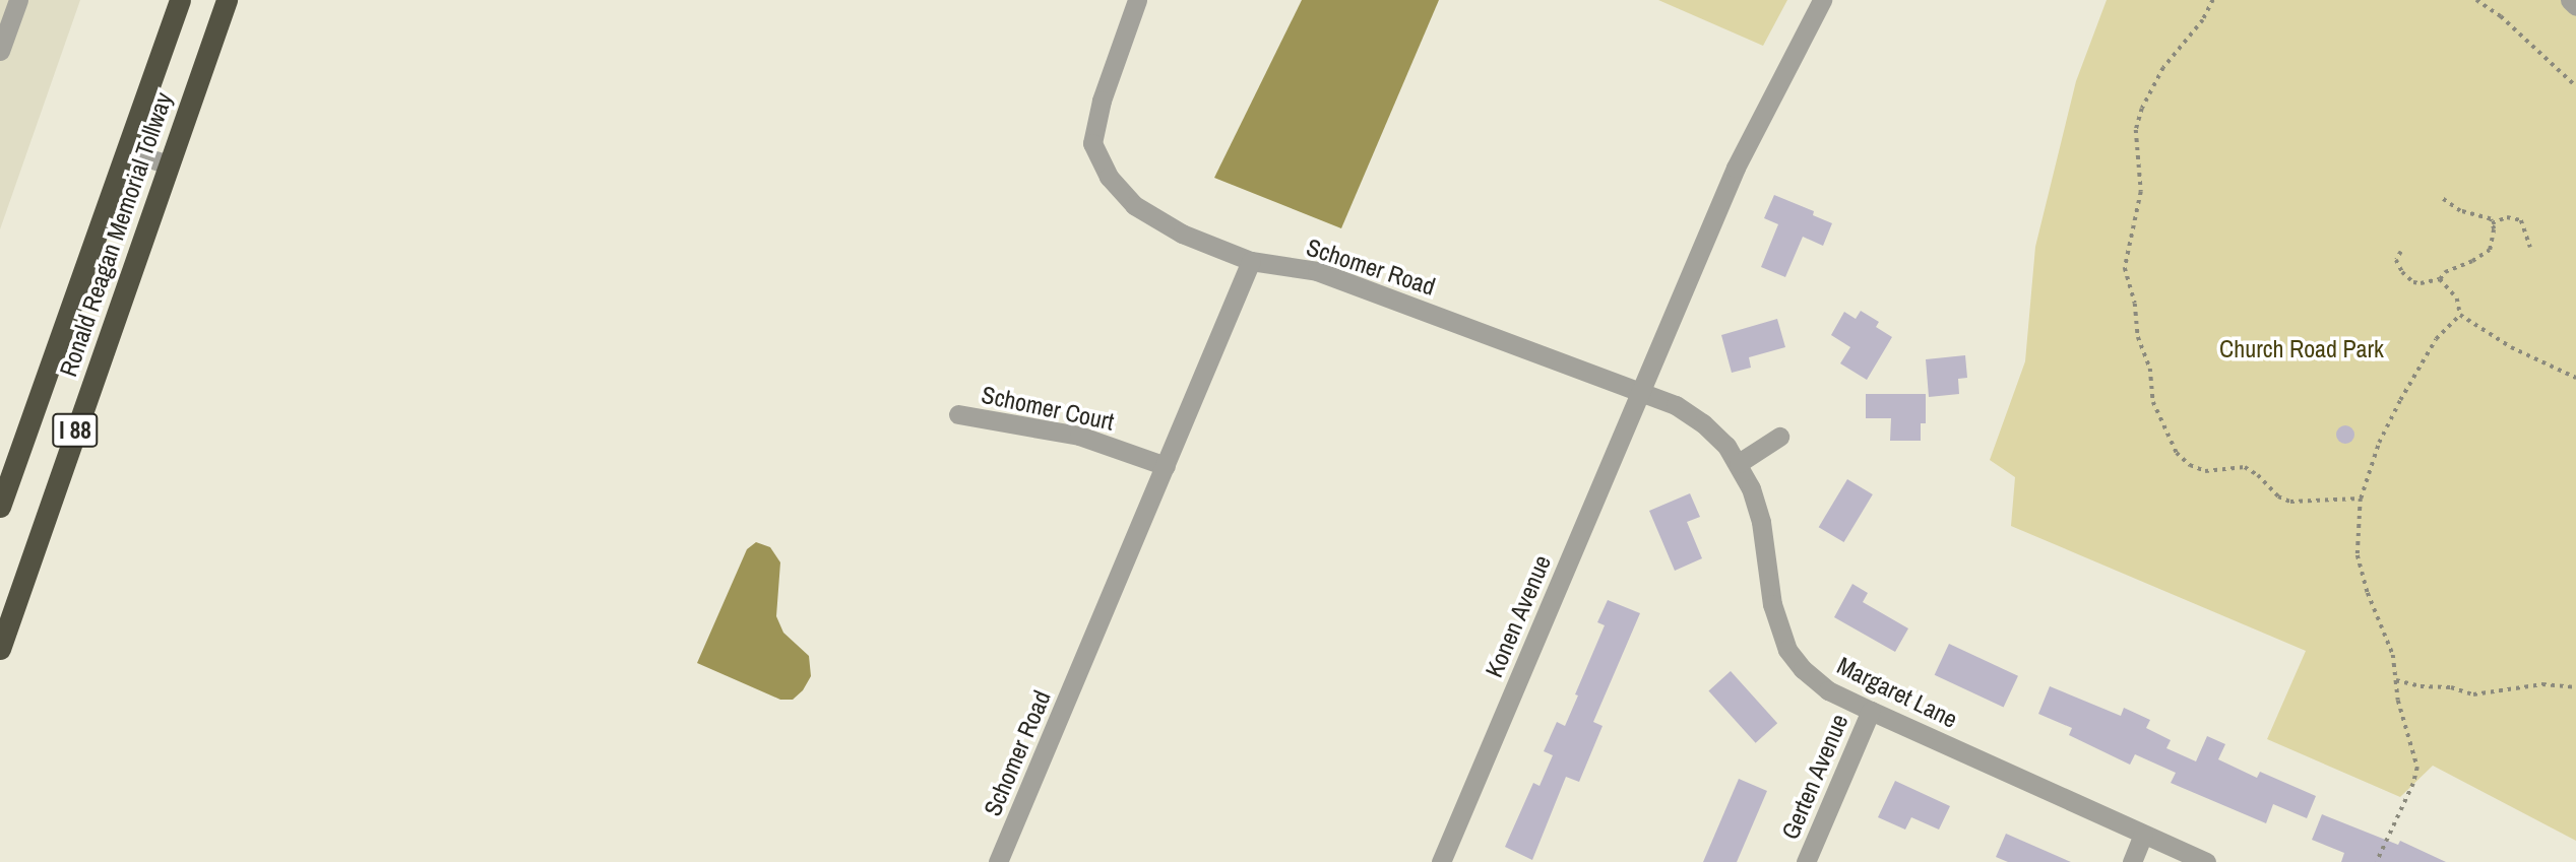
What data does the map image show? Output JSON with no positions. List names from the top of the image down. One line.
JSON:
{"streets":{"highway":["Ronald Reagan Memorial Tollway","I 88"],"street":["Schomer Road","Schomer Court","Konen Avenue","Margaret Lane","Gerten Avenue"]},"crossings":[["Schomer Road","Schomer Court"],["Schomer Road","Konen Avenue"],["Schomer Road","Margaret Lane"],["Konen Avenue","Margaret Lane"],["Margaret Lane","Gerten Avenue"]],"parks":["Church Road Park"]}
